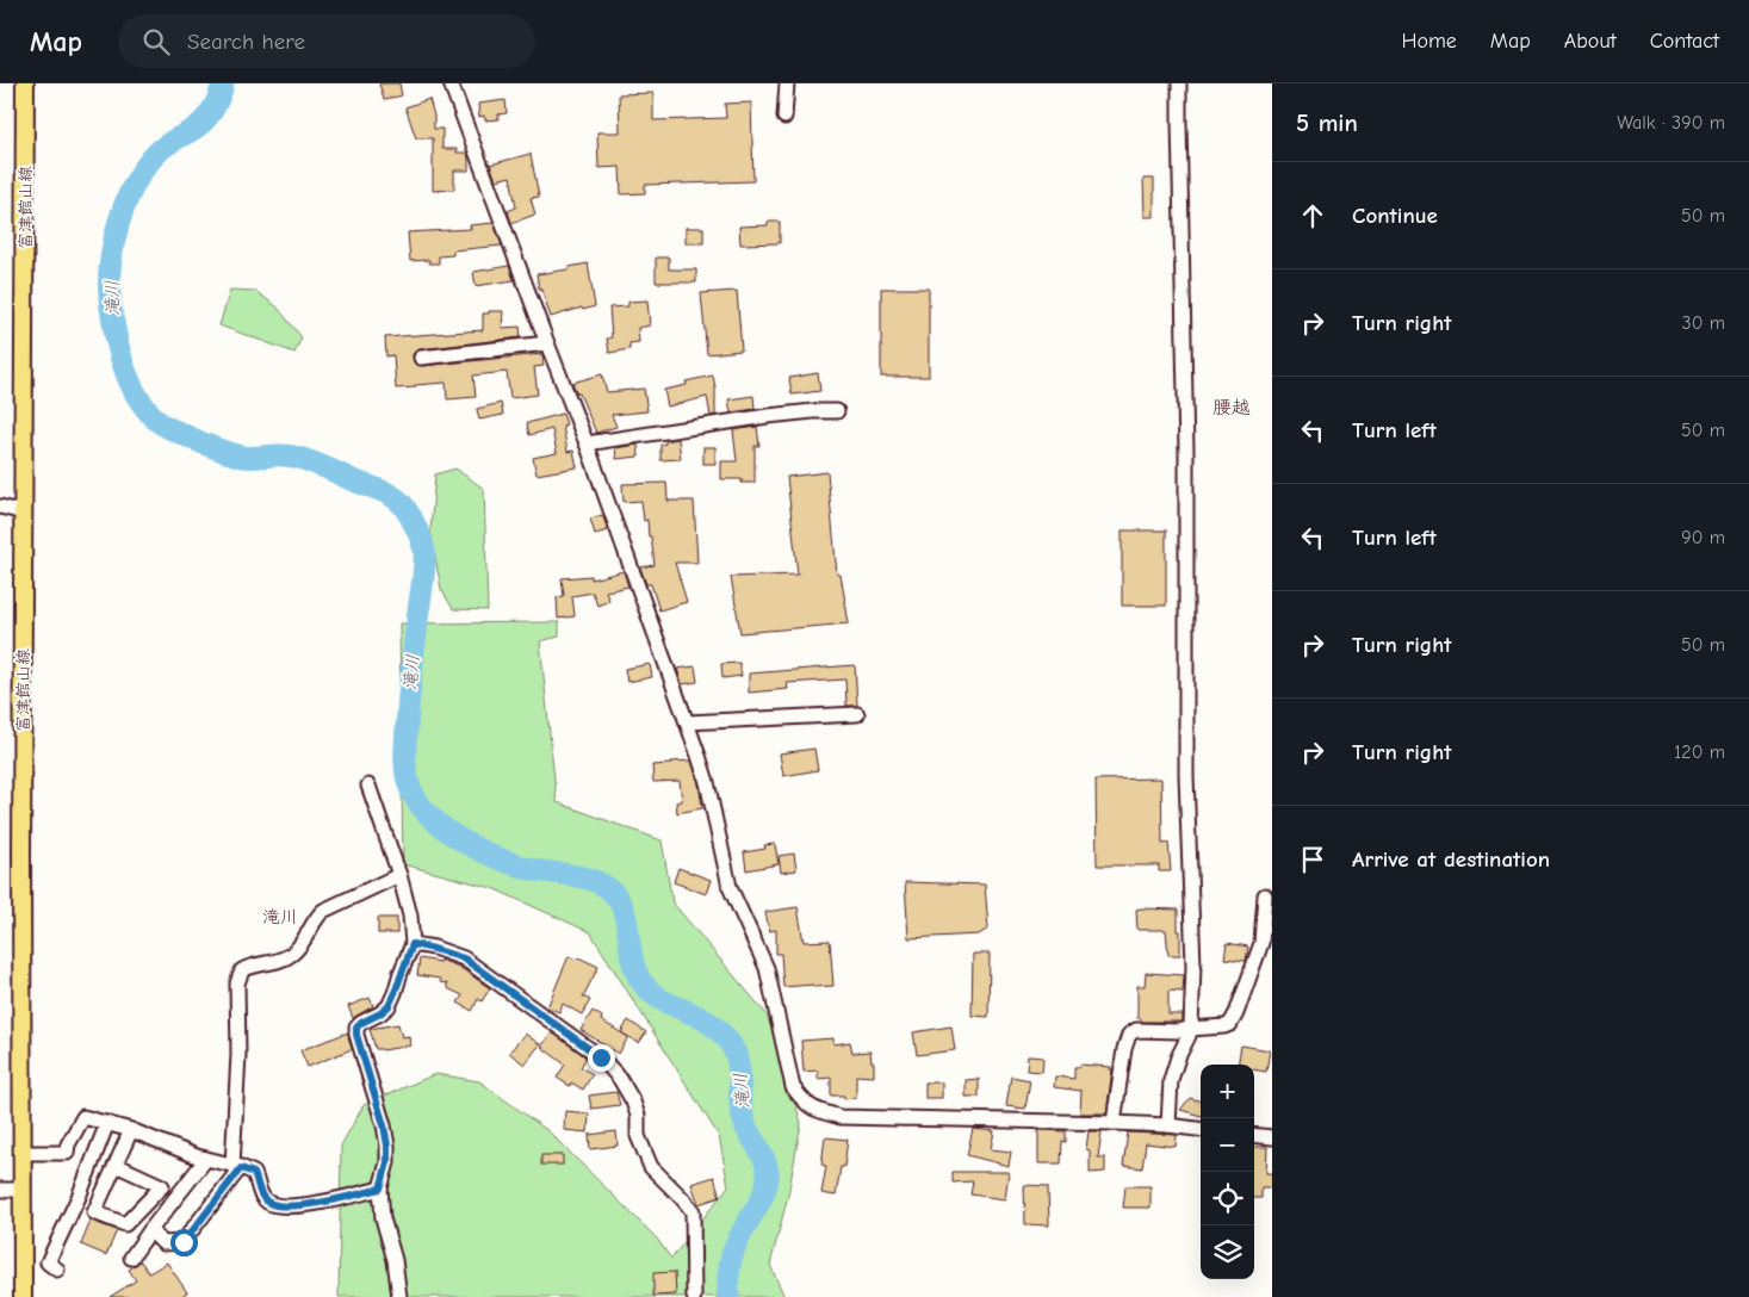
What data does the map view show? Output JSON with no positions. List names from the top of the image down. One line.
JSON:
{"streets":{"main road":["富津館山線"]},"districts":["腰越","滝川"],"water":["滝川"],"page":{"header":"Map","search":"Search here","nav":["Home","Map","About","Contact"],"heading":["5 min","Walk · 390 m"],"list":[["Continue","50 m"],["Turn right","30 m"],["Turn left","50 m"],["Turn left","90 m"],["Turn right","50 m"],["Turn right","120 m"],"Arrive at destination"],"map_buttons":["+","−"]}}
